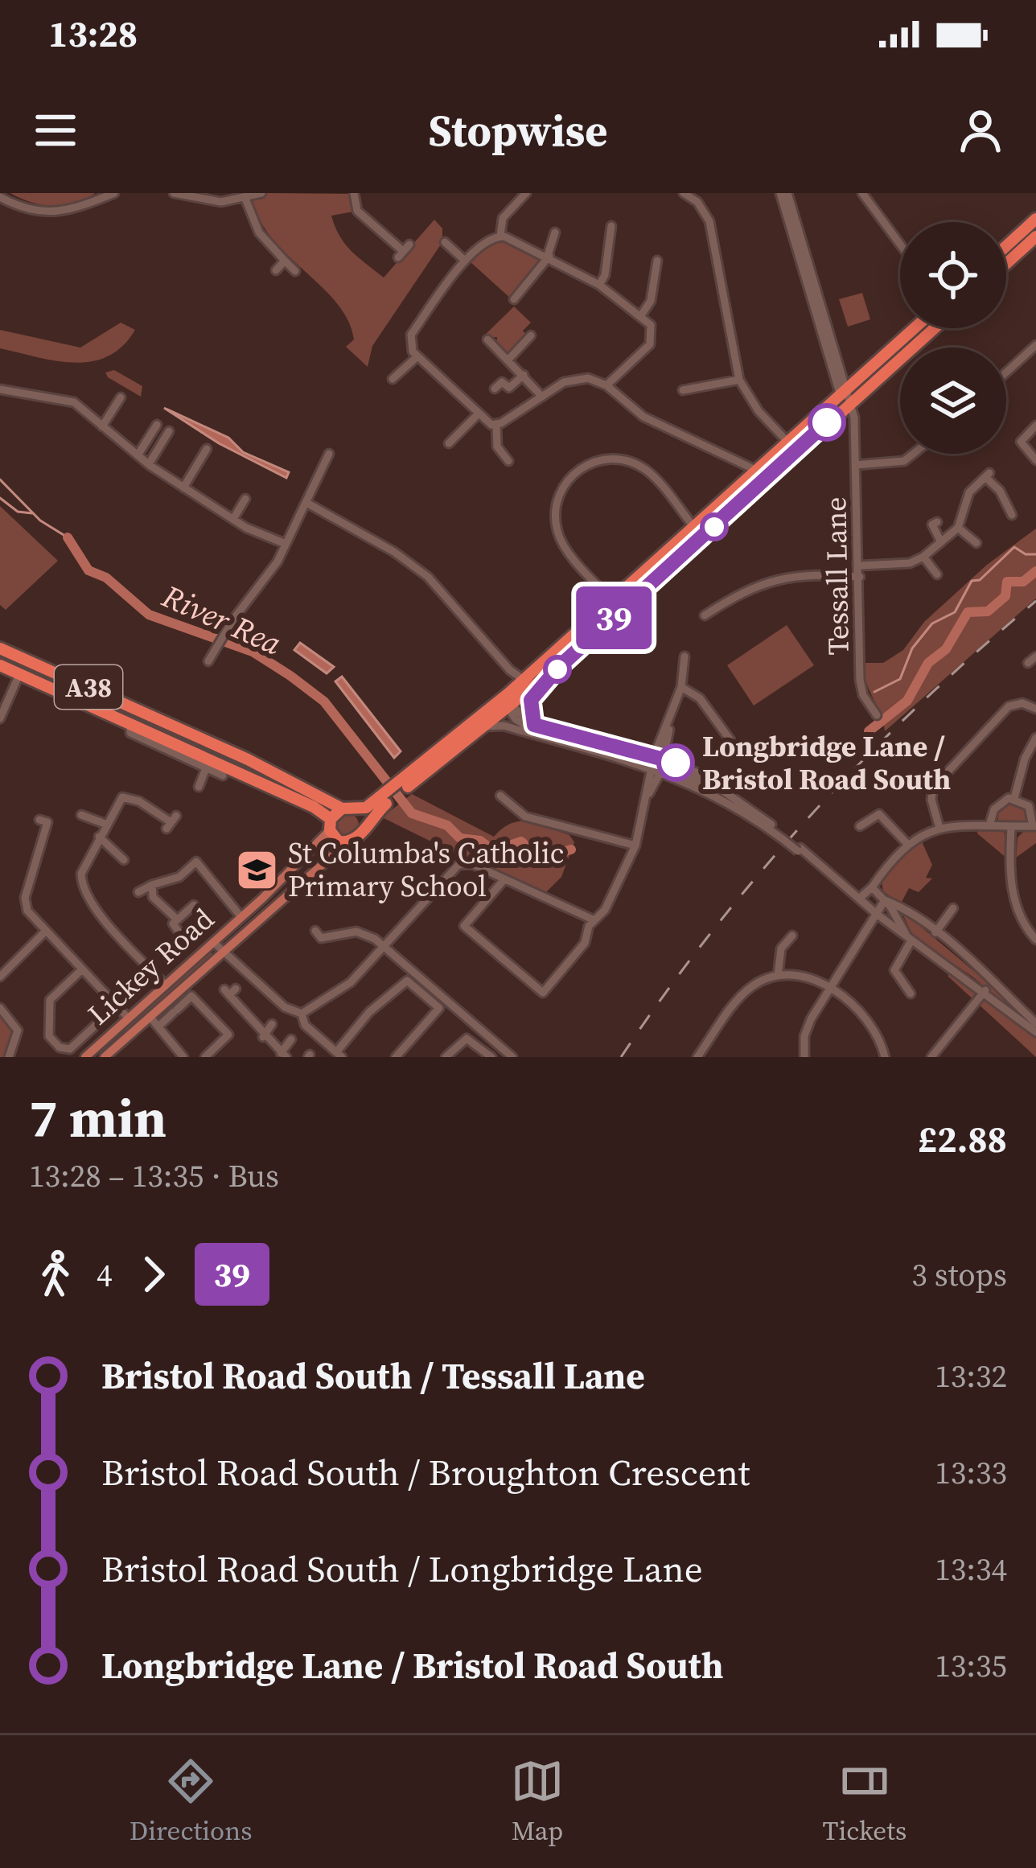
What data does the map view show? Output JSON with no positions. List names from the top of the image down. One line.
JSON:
{"streets":{"highway":["A38"],"main road":["Lickey Road"],"street":["Tessall Lane"]},"crossings":[["A38","Lickey Road"]],"water":["River Rea"],"places":{"other":["Longbridge Lane / Bristol Road South"],"school or university":["St Columba's Catholic Primary School"]},"lines":["bus line 39"],"page":{"status":"13:28","header":"Stopwise","on_map":"39","heading":["7 min","13:28 – 13:35 · Bus","£2.88"],"legs":["4","39","3 stops"],"list":[{"name":"Bristol Road South / Tessall Lane","value":"13:32"},{"name":"Bristol Road South / Broughton Crescent","value":"13:33"},{"name":"Bristol Road South / Longbridge Lane","value":"13:34"},{"name":"Longbridge Lane / Bristol Road South","value":"13:35"}],"tabs":["Directions","Map","Tickets"]}}
